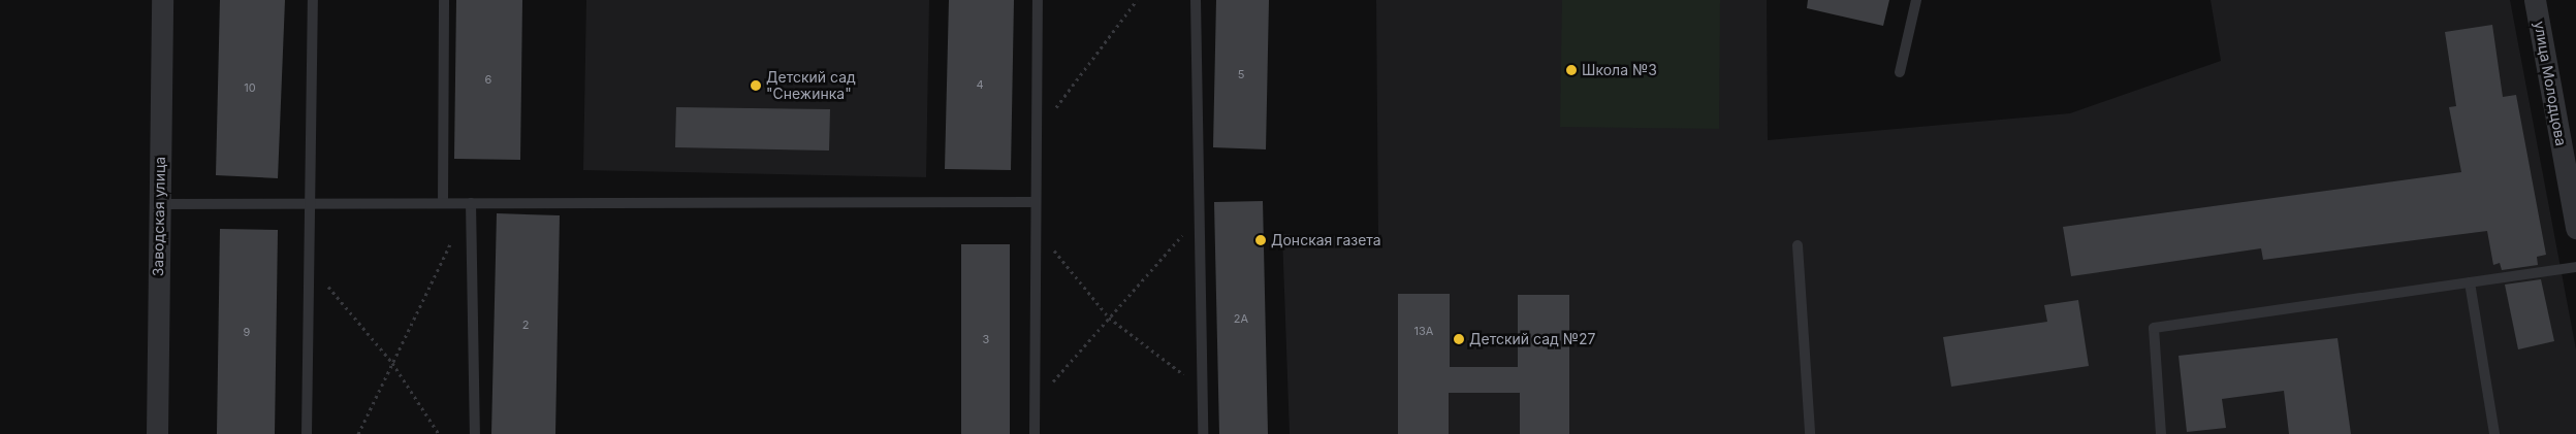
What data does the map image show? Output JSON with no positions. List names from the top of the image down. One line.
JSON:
{"streets":{"street":["улица Молодцова","Заводская улица"]},"places":["Школа №3","Детский сад \"Снежинка\"","Донская газета","Детский сад №27"],"house_numbers":["5","6","4","10","2А","2","13А","9","3"]}
